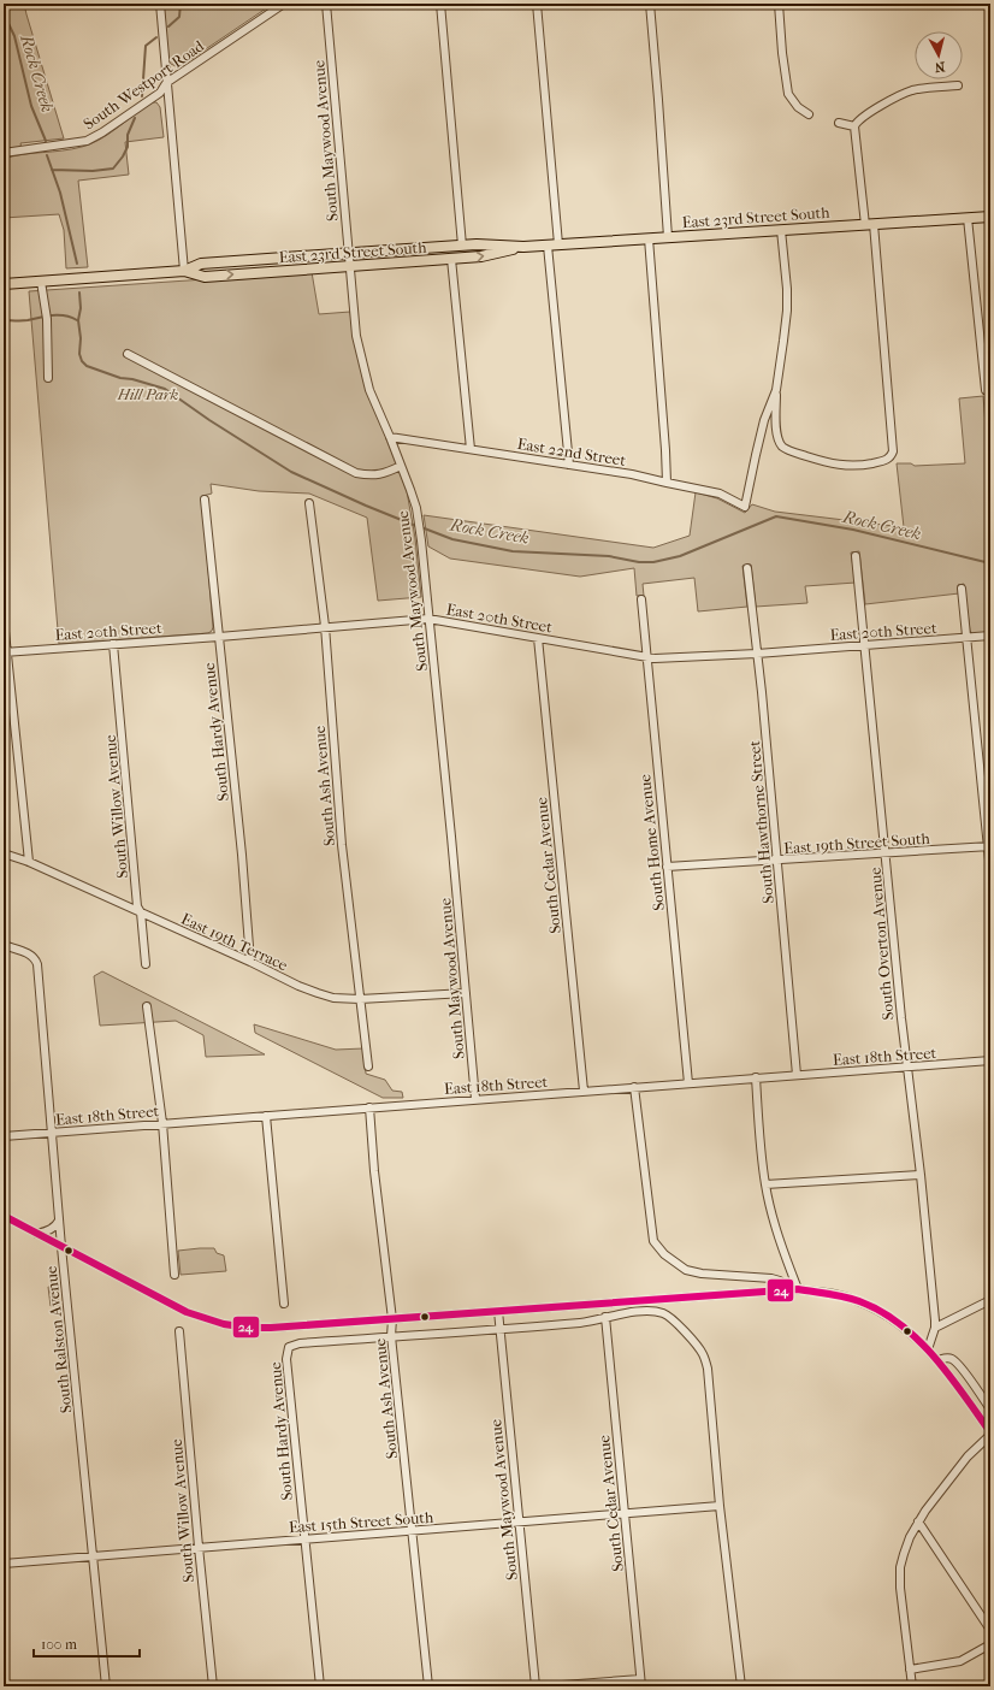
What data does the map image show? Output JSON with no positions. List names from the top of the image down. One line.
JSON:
{"streets":{"main road":["East 23rd Street South"],"street":["South Westport Road","South Maywood Avenue","East 22nd Street","East 20th Street","South Hardy Avenue","South Ash Avenue","South Willow Avenue","South Hawthorne Street","South Home Avenue","East 19th Street South","South Cedar Avenue","East 19th Terrace","South Overton Avenue","East 18th Street","South Ralston Avenue","East 15th Street South"]},"crossings":[["South Maywood Avenue","East 23rd Street South"],["South Maywood Avenue","East 22nd Street"],["South Maywood Avenue","East 20th Street"],["South Maywood Avenue","East 19th Terrace"],["South Maywood Avenue","East 18th Street"],["South Maywood Avenue","East 15th Street South"],["East 20th Street","South Hardy Avenue"],["East 20th Street","South Ash Avenue"],["East 20th Street","South Willow Avenue"],["East 20th Street","South Hawthorne Street"],["East 20th Street","South Home Avenue"],["East 20th Street","South Cedar Avenue"],["East 20th Street","South Overton Avenue"],["South Hardy Avenue","South Ash Avenue"],["South Hardy Avenue","East 19th Terrace"],["South Hardy Avenue","East 15th Street South"],["South Ash Avenue","East 19th Terrace"],["South Ash Avenue","East 18th Street"],["South Ash Avenue","East 15th Street South"],["South Willow Avenue","East 19th Terrace"],["South Willow Avenue","East 15th Street South"],["South Hawthorne Street","East 19th Street South"],["South Hawthorne Street","East 18th Street"],["South Home Avenue","East 19th Street South"],["South Home Avenue","East 18th Street"],["East 19th Street South","South Overton Avenue"],["South Cedar Avenue","East 18th Street"],["South Cedar Avenue","East 15th Street South"],["South Overton Avenue","East 18th Street"],["East 18th Street","South Ralston Avenue"],["South Ralston Avenue","East 15th Street South"]],"water":["Rock Creek"],"parks":["Hill Park"],"lines":["transit line 24"],"scale_bar":"100 m","north":"bottom"}
